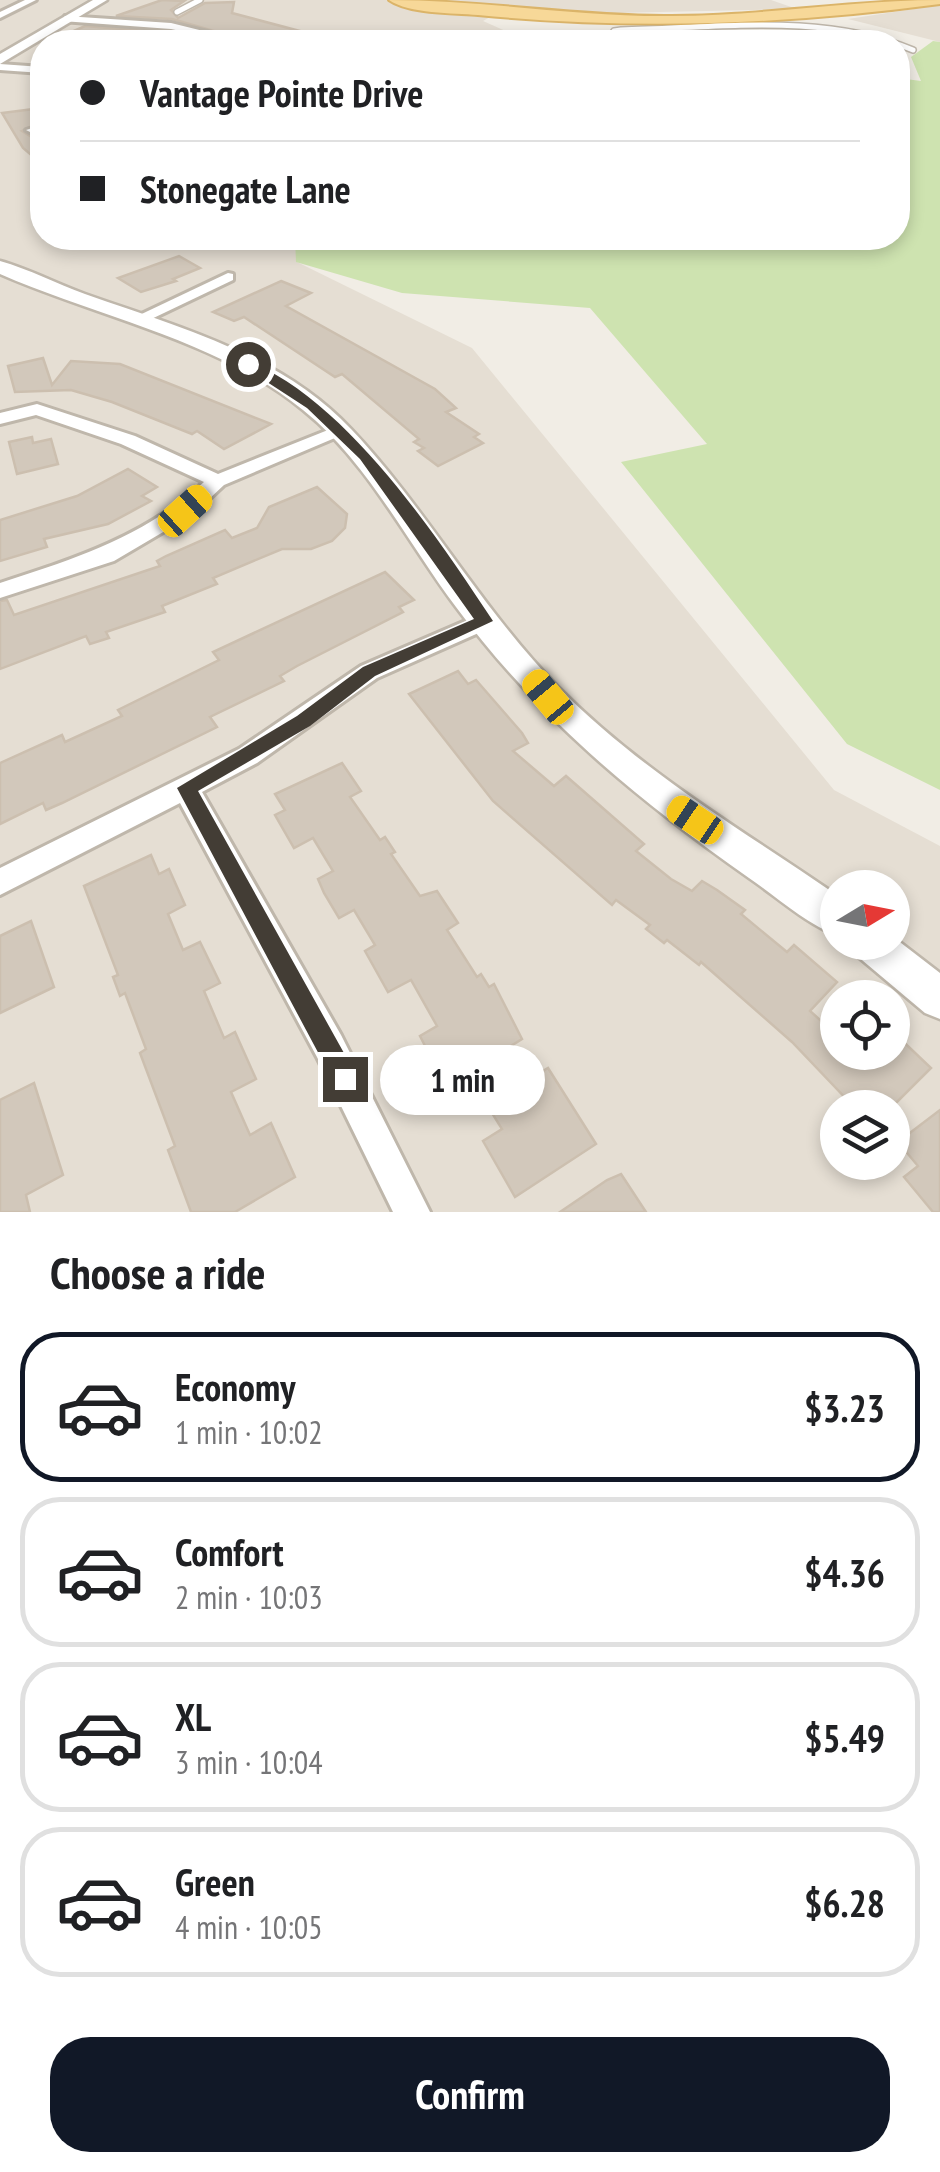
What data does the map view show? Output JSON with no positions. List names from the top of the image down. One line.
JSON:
{"north":"right","page":{"banner":["Vantage Pointe Drive","Stonegate Lane"],"bubble":"1 min","heading":"Choose a ride","list":[{"name":"Economy","note":"1 min · 10:02","value":"$3.23"},{"name":"Comfort","note":"2 min · 10:03","value":"$4.36"},{"name":"XL","note":"3 min · 10:04","value":"$5.49"},{"name":"Green","note":"4 min · 10:05","value":"$6.28"}],"buttons":"Confirm"}}
